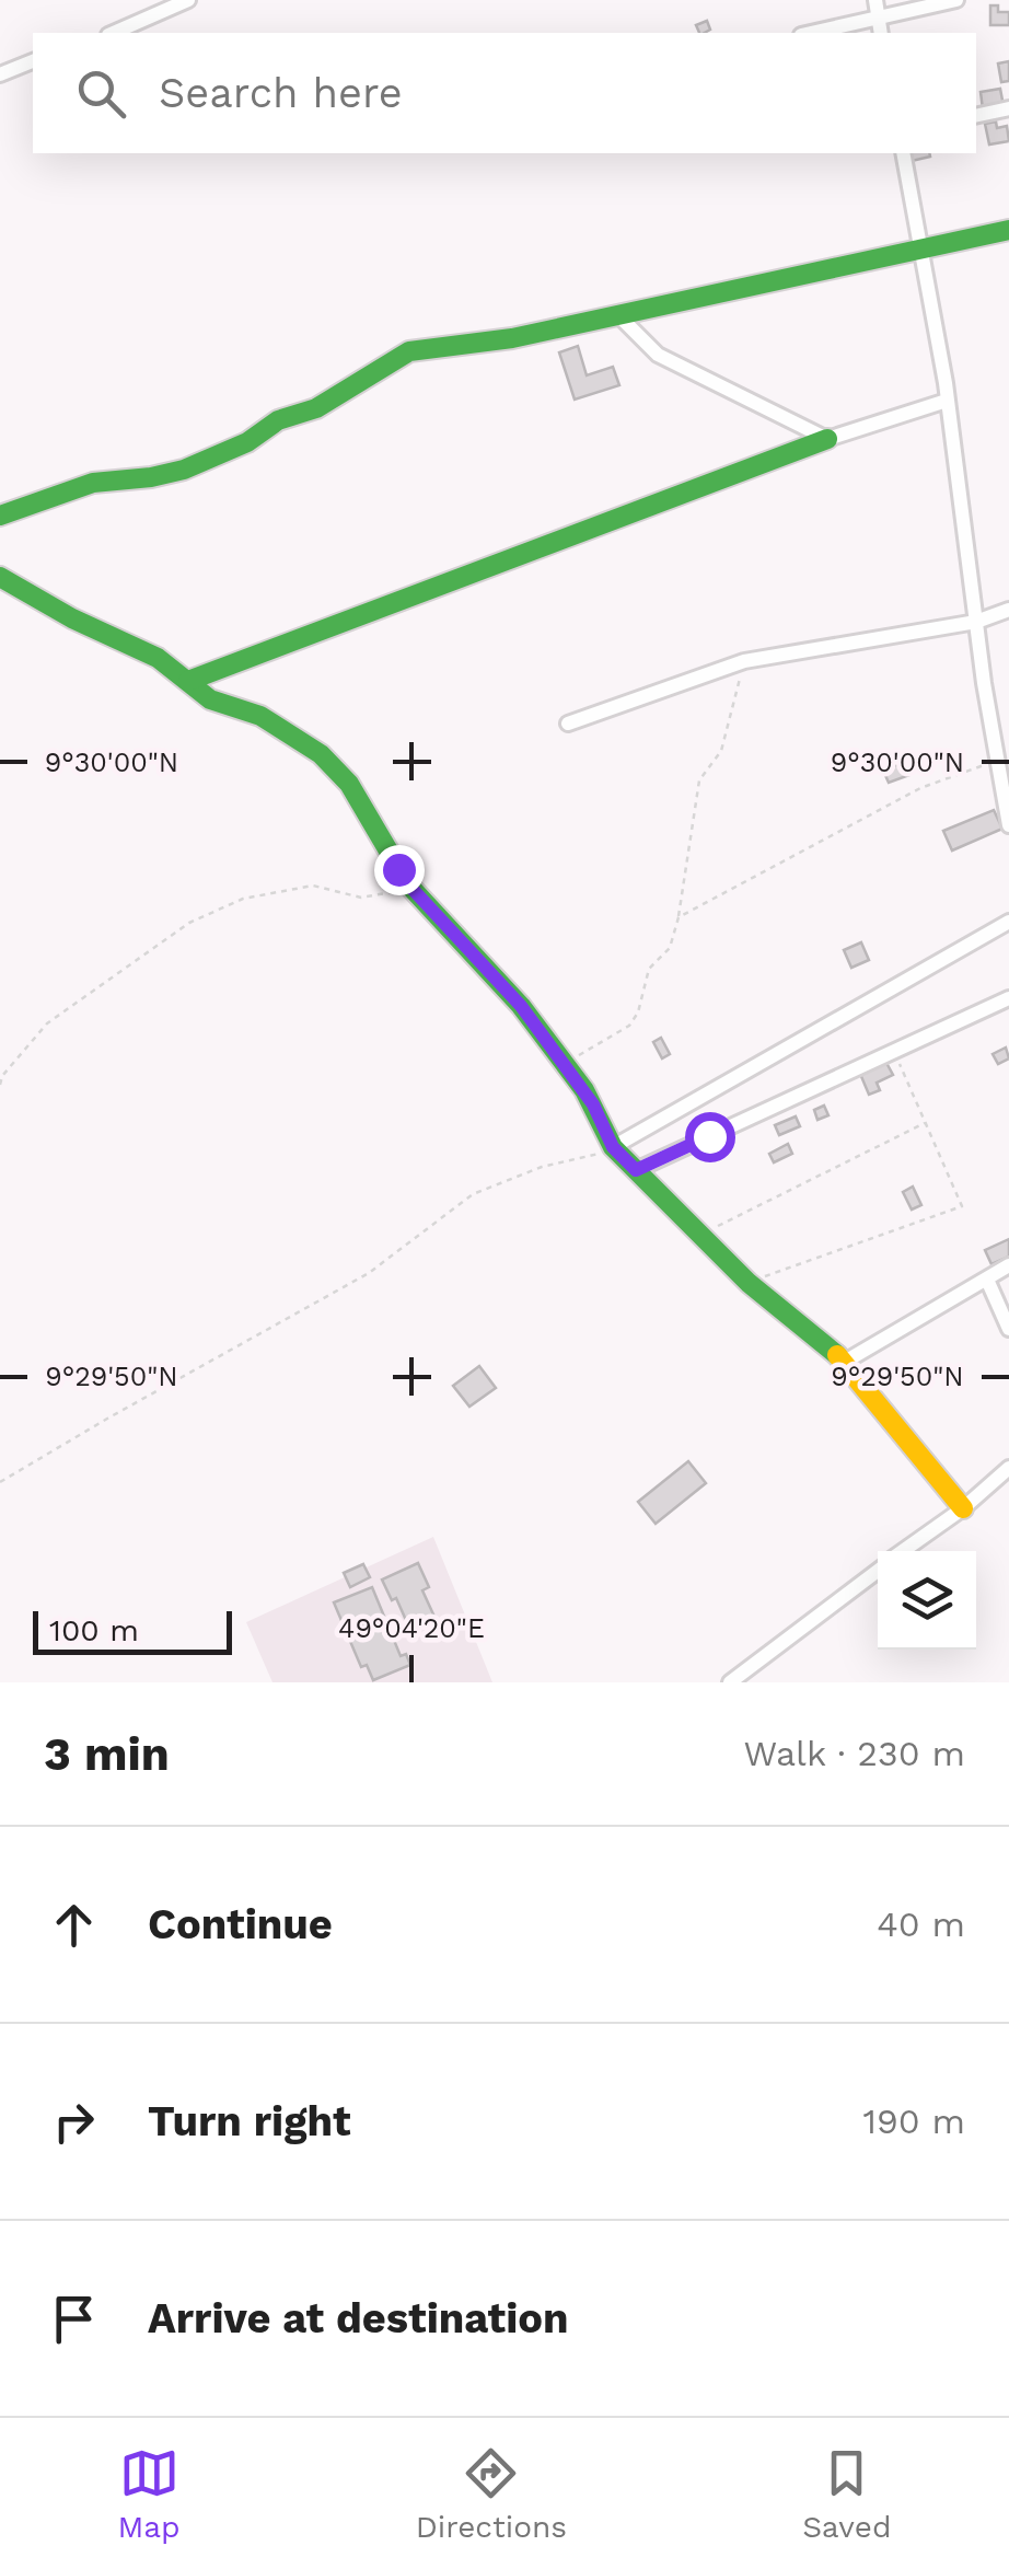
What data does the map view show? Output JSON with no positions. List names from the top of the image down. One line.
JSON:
{"scale_bar":"100 m","page":{"search":"Search here","scale":"100 m","heading":["3 min","Walk · 230 m"],"list":[["Continue","40 m"],["Turn right","190 m"],"Arrive at destination"],"nav":["Map","Directions","Saved"]},"coordinates":["9°30'00\"N","9°29'50\"N","49°04'20\"E"]}
